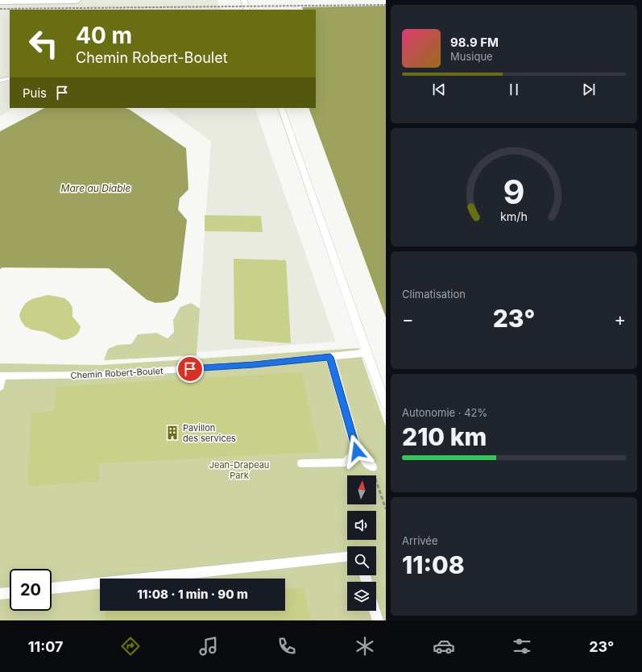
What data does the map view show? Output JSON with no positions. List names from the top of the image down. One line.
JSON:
{"streets":{"lane":["Chemin Robert-Boulet"]},"water":["Mare au Diable"],"parks":["Jean-Drapeau Park"],"places":{"building":["Pavillon des services"]},"north":"top","page":{"turn":["40 m","Chemin Robert-Boulet"],"song":["98.9 FM","Musique"],"then":"Puis","tile":["Climatisation",["Autonomie · 42%","210 km"],["Arrivée","11:08"]],"heat":["−","23°","+"],"limit":"20","trip":"11:08 · 1 min · 90 m","tabs":["11:07","23°"],"gauge":["9","km/h"]}}
